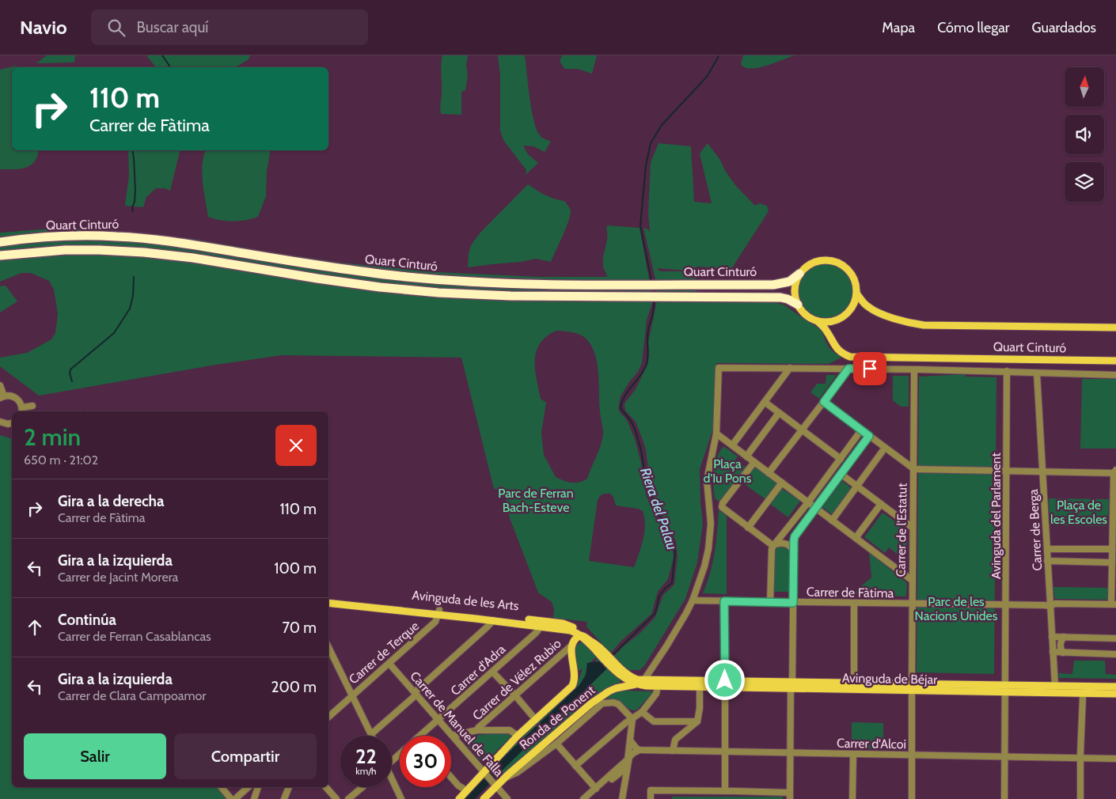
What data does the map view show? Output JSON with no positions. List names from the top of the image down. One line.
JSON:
{"streets":{"highway":["Quart Cinturó"],"main road":["Avinguda de les Arts","Avinguda de Béjar","Ronda de Ponent"],"street":["Avinguda del Parlament","Carrer de l'Estatut","Carrer de Berga","Carrer de Fàtima","Carrer de Terque","Carrer d'Adra","Carrer de Vélez Rubio","Carrer de Manuel de Falla","Carrer d'Alcoi"]},"crossings":[["Avinguda del Parlament","Carrer de Fàtima"],["Avinguda del Parlament","Avinguda de Béjar"],["Avinguda del Parlament","Carrer d'Alcoi"],["Carrer de l'Estatut","Carrer de Fàtima"],["Carrer de l'Estatut","Avinguda de Béjar"],["Carrer de l'Estatut","Carrer d'Alcoi"],["Carrer de Berga","Carrer de Fàtima"],["Carrer de Berga","Avinguda de Béjar"],["Carrer de Fàtima","Ronda de Ponent"],["Avinguda de les Arts","Carrer de Terque"],["Avinguda de les Arts","Carrer d'Adra"],["Avinguda de les Arts","Carrer de Vélez Rubio"],["Avinguda de les Arts","Ronda de Ponent"],["Carrer de Terque","Carrer de Manuel de Falla"],["Carrer d'Adra","Carrer de Manuel de Falla"],["Avinguda de Béjar","Ronda de Ponent"],["Carrer de Vélez Rubio","Ronda de Ponent"],["Ronda de Ponent","Carrer de Manuel de Falla"]],"water":["Riera del Palau"],"parks":["Plaça d'Iu Pons","Parc de Ferran Bach-Esteve","Plaça de les Escoles","Parc de les Nacions Unides"],"north":"top","page":{"header":"Navio","search":"Buscar aquí","nav":["Mapa","Cómo llegar","Guardados"],"turn":["110 m","Carrer de Fàtima"],"heading":["2 min","650 m · 21:02"],"list":[{"name":"Gira a la derecha","note":"Carrer de Fàtima","value":"110 m"},{"name":"Gira a la izquierda","note":"Carrer de Jacint Morera","value":"100 m"},{"name":"Continúa","note":"Carrer de Ferran Casablancas","value":"70 m"},{"name":"Gira a la izquierda","note":"Carrer de Clara Campoamor","value":"200 m"}],"buttons":["Salir","Compartir"],"speed":"22 km/h","limit":"30"}}
